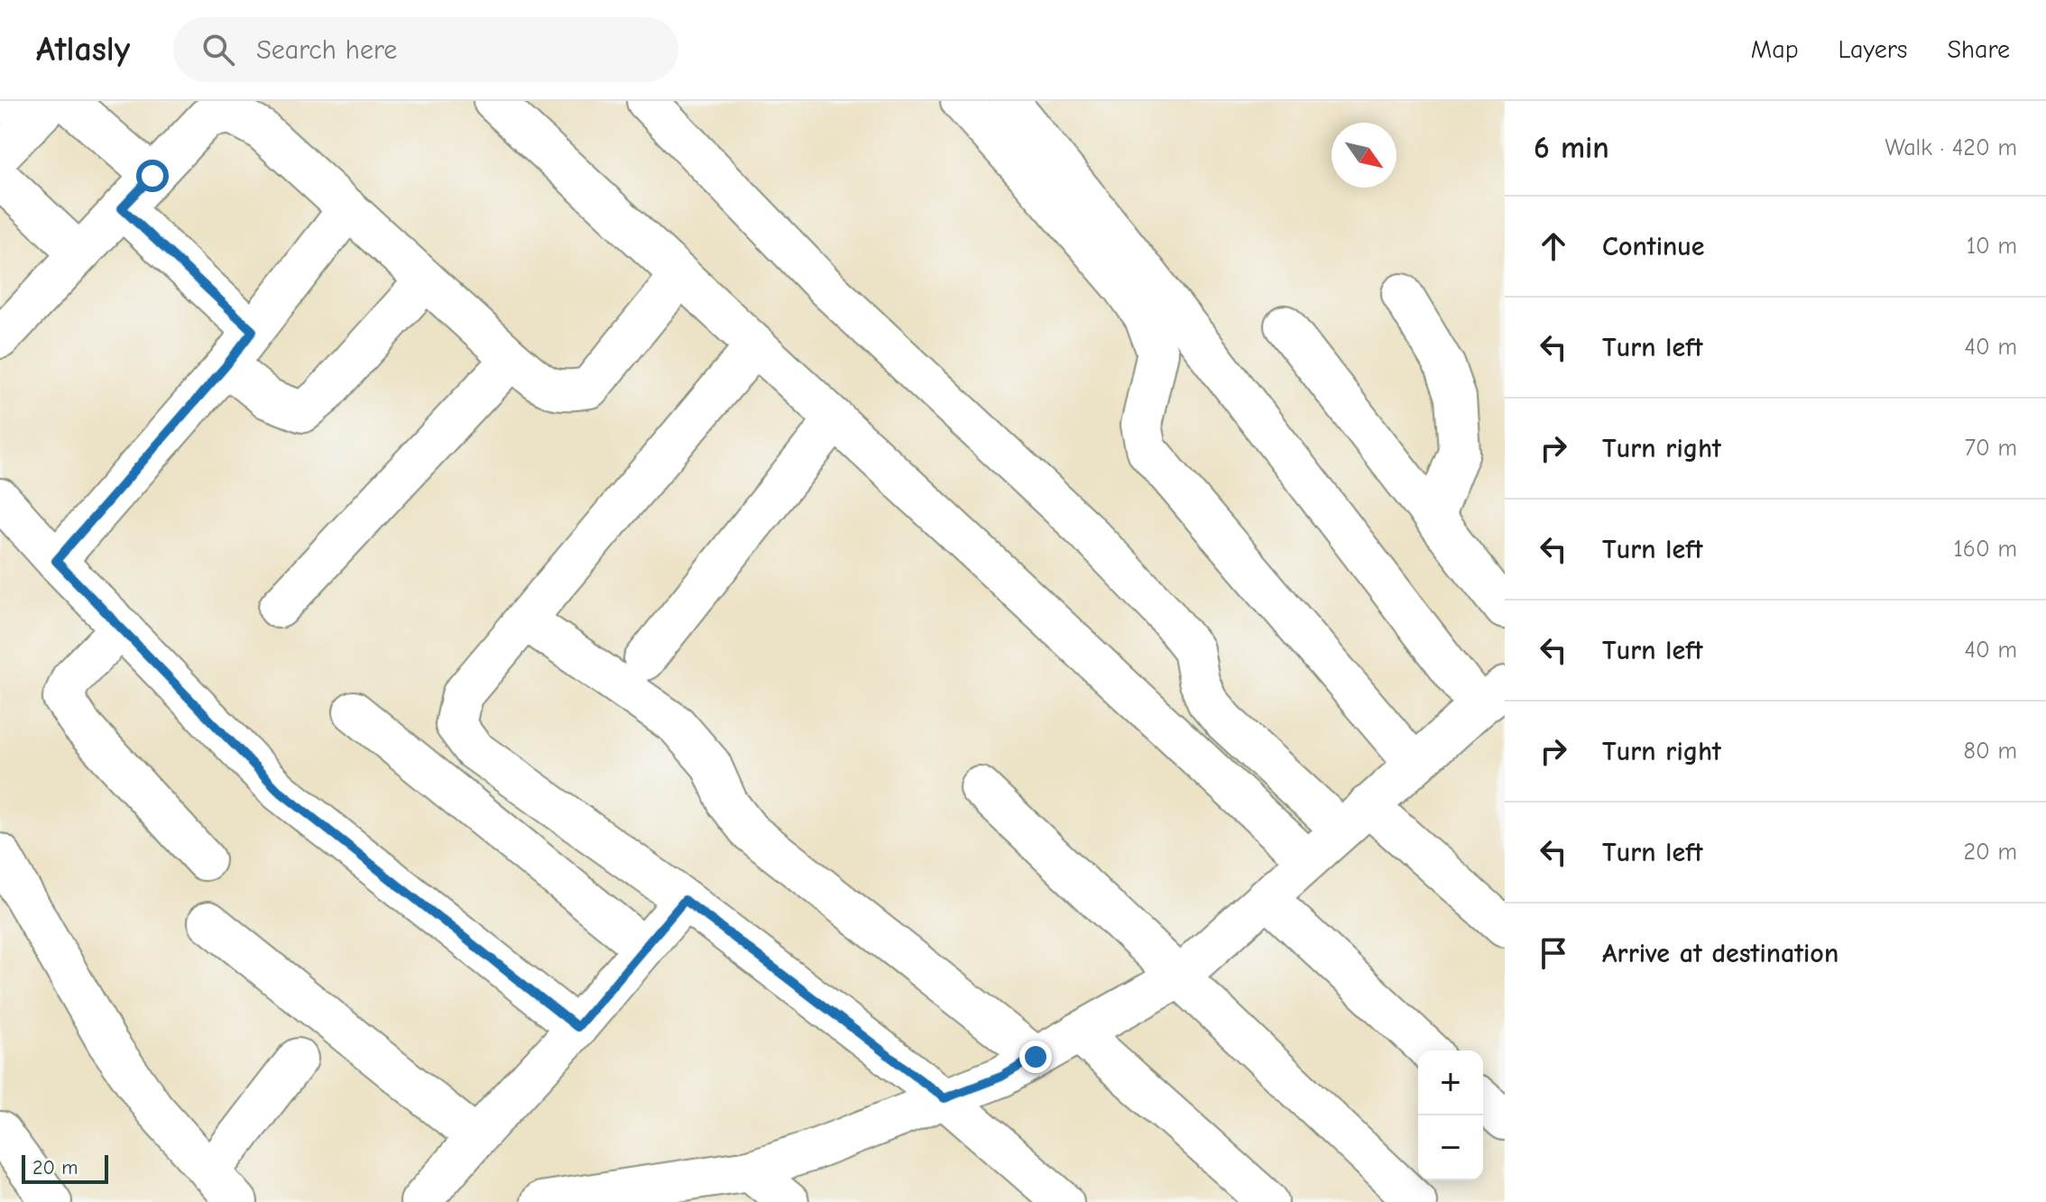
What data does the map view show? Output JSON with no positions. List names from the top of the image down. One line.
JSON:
{"scale_bar":"20 m","north":"bottom right","page":{"header":"Atlasly","search":"Search here","nav":["Map","Layers","Share"],"heading":["6 min","Walk · 420 m"],"list":[["Continue","10 m"],["Turn left","40 m"],["Turn right","70 m"],["Turn left","160 m"],["Turn left","40 m"],["Turn right","80 m"],["Turn left","20 m"],"Arrive at destination"],"map_buttons":["+","−"],"scale":"20 m"}}
